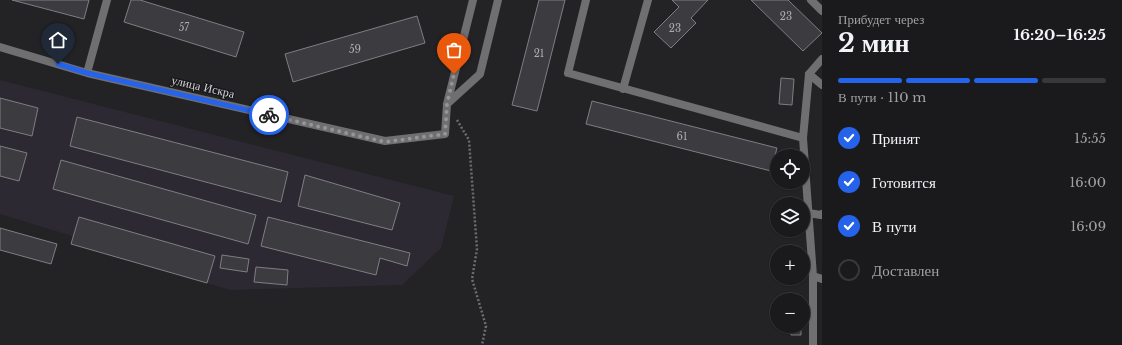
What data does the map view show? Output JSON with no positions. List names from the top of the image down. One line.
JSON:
{"streets":{"street":["улица Искра"]},"house_numbers":["23","57","23","59","21","61"],"page":{"heading":["2 мин","Прибудет через","16:20–16:25"],"bar":"В пути · 110 m","list":[["Принят","15:55"],["Готовится","16:00"],["В пути","16:09"],"Доставлен"],"map_buttons":["+","−"]}}
